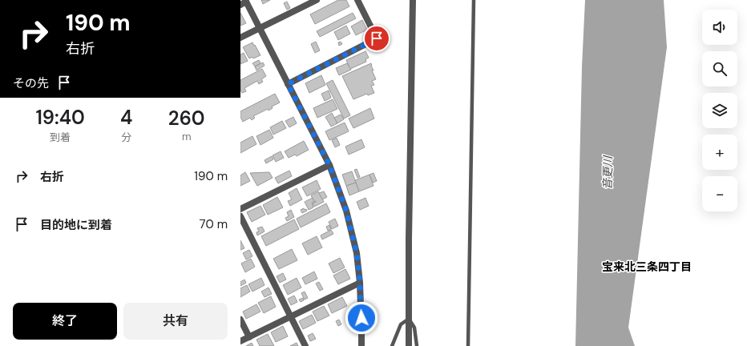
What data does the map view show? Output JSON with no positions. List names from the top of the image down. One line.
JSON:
{"districts":["宝来北三条四丁目"],"water":["音更川"],"page":{"turn":["190 m","右折"],"map_buttons":["+","−"],"then":"その先","eta":["19:40","到着","4","分","260","m"],"list":[{"name":"右折","value":"190 m"},{"name":"目的地に到着","value":"70 m"}],"buttons":["終了","共有"]}}
